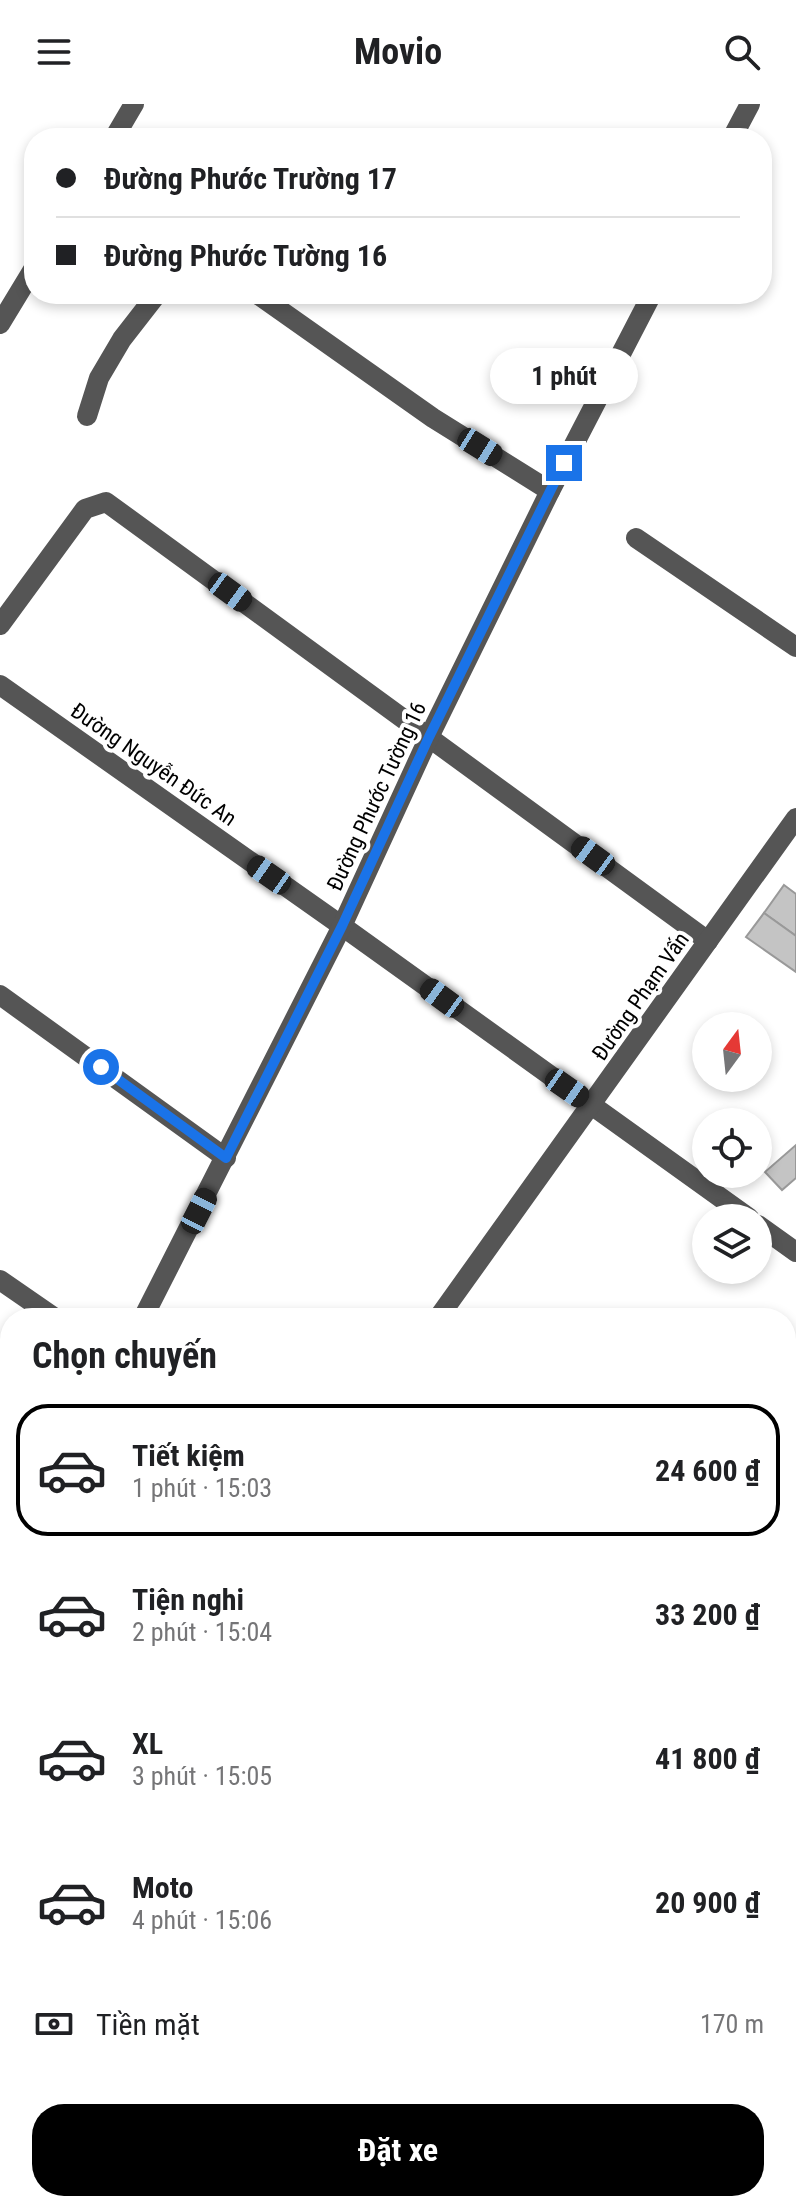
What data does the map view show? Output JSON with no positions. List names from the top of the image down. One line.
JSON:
{"streets":{"street":["Đường Nguyễn Đức An","Đường Phước Tường 16","Đường Phạm Vấn"]},"crossings":[["Đường Nguyễn Đức An","Đường Phước Tường 16"],["Đường Nguyễn Đức An","Đường Phạm Vấn"]],"north":"top","page":{"header":"Movio","banner":["Đường Phước Trường 17","Đường Phước Tường 16"],"bubble":"1 phút","heading":"Chọn chuyến","list":[{"name":"Tiết kiệm","note":"1 phút · 15:03","value":"24 600 ₫"},{"name":"Tiện nghi","note":"2 phút · 15:04","value":"33 200 ₫"},{"name":"XL","note":"3 phút · 15:05","value":"41 800 ₫"},{"name":"Moto","note":"4 phút · 15:06","value":"20 900 ₫"}],"pay":["Tiền mặt","170 m"],"buttons":"Đặt xe"}}
